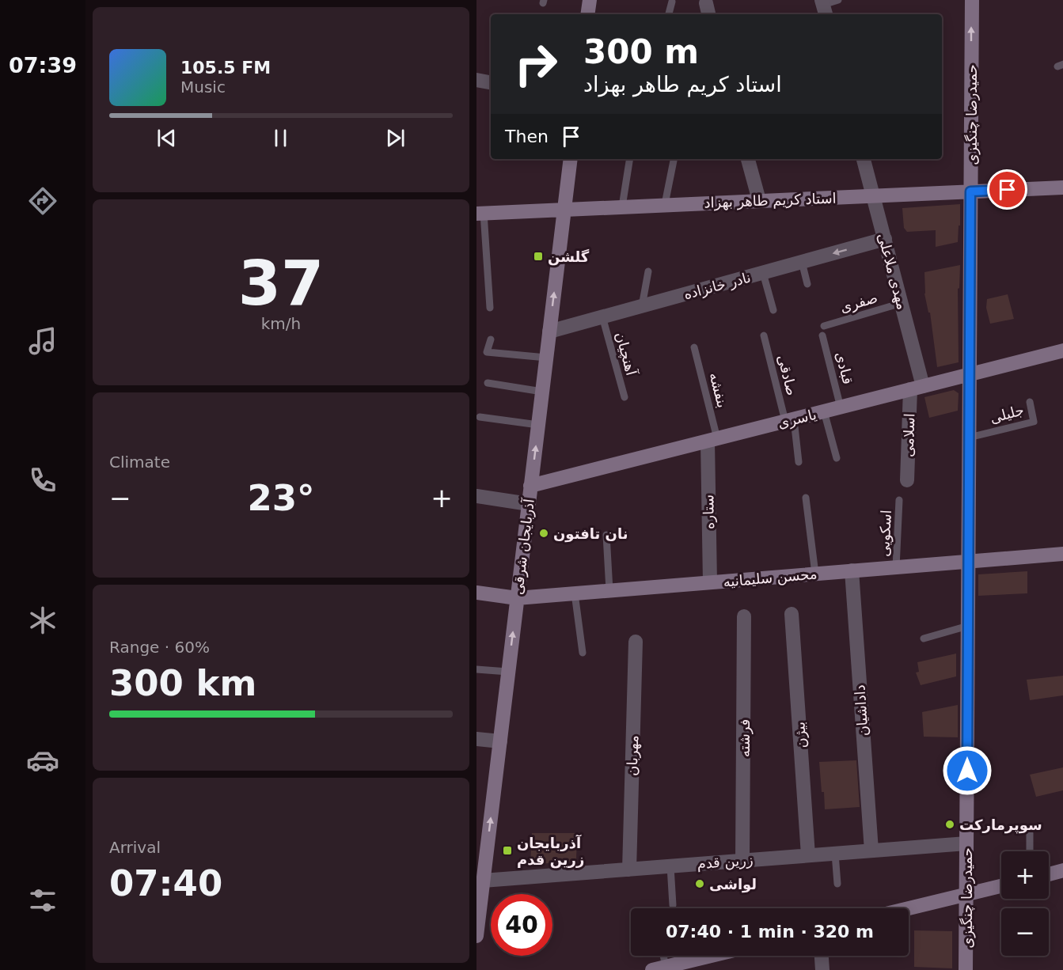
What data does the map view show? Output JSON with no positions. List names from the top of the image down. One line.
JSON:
{"streets":{"street":["حمیدرضا چنگیزی","استاد کریم طاهر بهزاد","مهدی ملاعلی","نادر خانزاده","یاسری","اسلامی","ستاره","آذربایجان شرقی","محسن سلیمانیه","داداشیان","بیژن","فرشته","مهربان","زرین قدم"],"lane":["صفری","آهنچیان","قبادی","صادقی","بنفشه","جلیلی","اسکویی"]},"crossings":[["حمیدرضا چنگیزی","استاد کریم طاهر بهزاد"],["حمیدرضا چنگیزی","جلیلی"],["حمیدرضا چنگیزی","یاسری"],["حمیدرضا چنگیزی","محسن سلیمانیه"],["حمیدرضا چنگیزی","زرین قدم"],["استاد کریم طاهر بهزاد","مهدی ملاعلی"],["استاد کریم طاهر بهزاد","آذربایجان شرقی"],["مهدی ملاعلی","نادر خانزاده"],["مهدی ملاعلی","صفری"],["مهدی ملاعلی","یاسری"],["مهدی ملاعلی","اسلامی"],["نادر خانزاده","آهنچیان"],["نادر خانزاده","آذربایجان شرقی"],["قبادی","یاسری"],["صادقی","یاسری"],["بنفشه","یاسری"],["بنفشه","ستاره"],["یاسری","اسلامی"],["یاسری","ستاره"],["یاسری","آذربایجان شرقی"],["ستاره","محسن سلیمانیه"],["اسکویی","محسن سلیمانیه"],["آذربایجان شرقی","محسن سلیمانیه"],["آذربایجان شرقی","زرین قدم"],["محسن سلیمانیه","داداشیان"],["داداشیان","زرین قدم"],["بیژن","زرین قدم"],["فرشته","زرین قدم"],["مهربان","زرین قدم"]],"one_way":["آذربایجان شرقی"],"places":{"transit":["گلشن","آذربایجان زرین قدم"],"other":["نان تافتون","سوپرمارکت","لواشی"]},"page":{"tabs":"07:39","turn":["300 m","استاد کریم طاهر بهزاد"],"song":["105.5 FM","Music"],"then":"Then","tile":[["37","km/h"],"Climate",["Range · 60%","300 km"],["Arrival","07:40"]],"heat":["−","23°","+"],"map_buttons":["+","−"],"limit":"40","trip":"07:40 · 1 min · 320 m"}}
